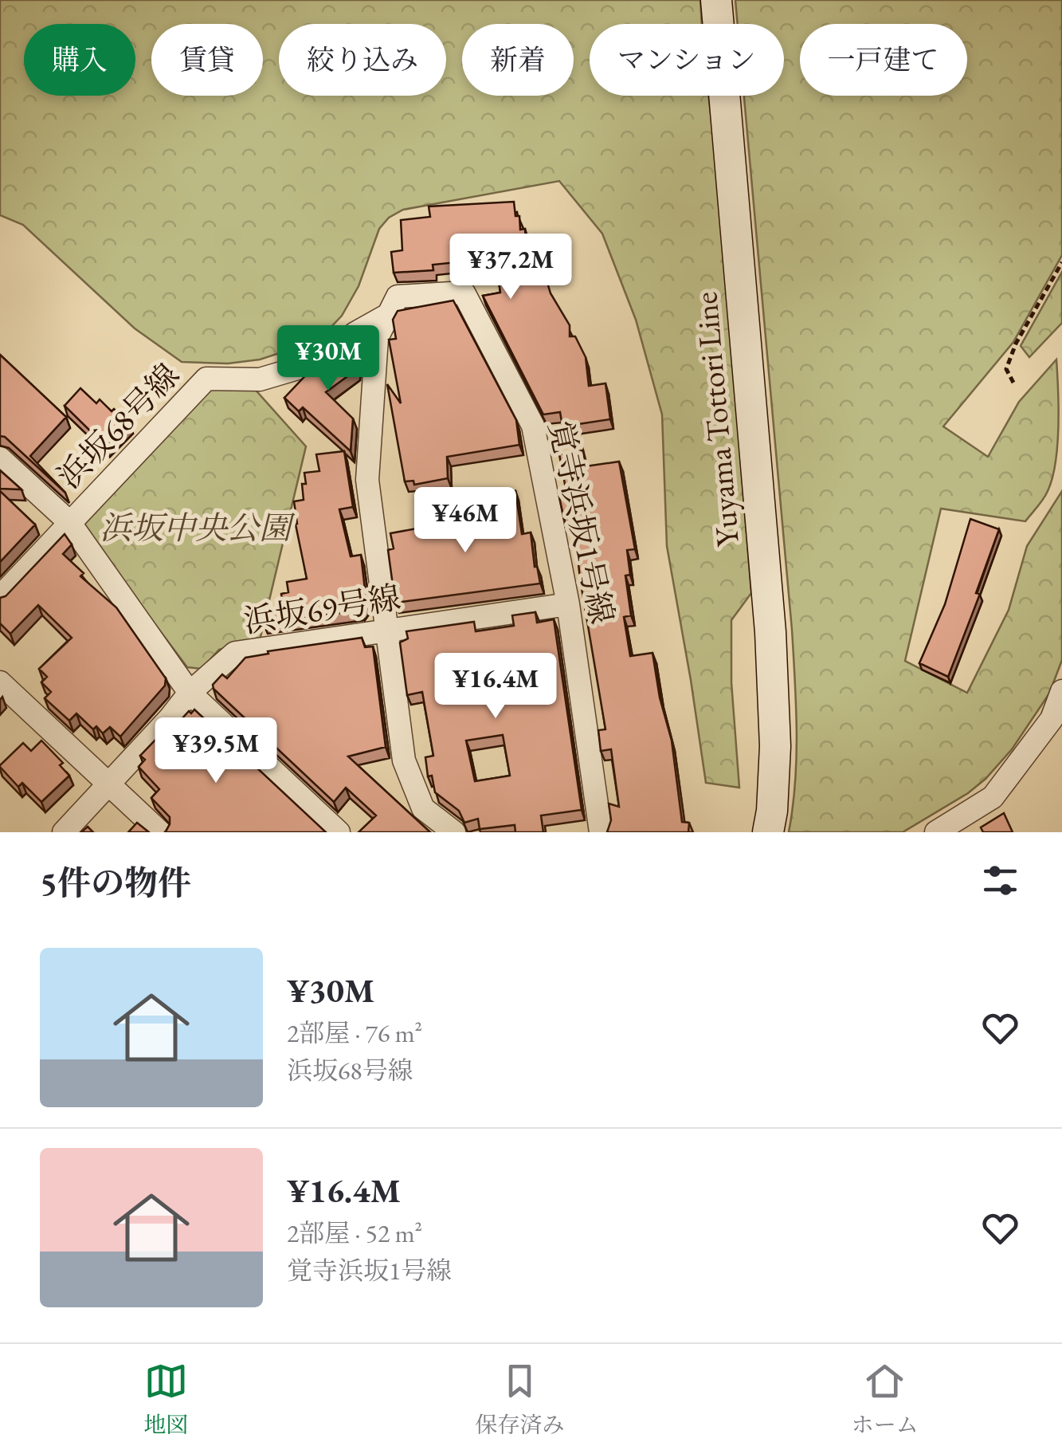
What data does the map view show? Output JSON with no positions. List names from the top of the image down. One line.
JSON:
{"streets":{"main road":["Yuyama Tottori Line"],"street":["浜坂68号線","覚寺浜坂1号線","浜坂69号線"]},"crossings":[["浜坂68号線","覚寺浜坂1号線"],["覚寺浜坂1号線","浜坂69号線"]],"parks":["浜坂中央公園"],"page":{"chip":["購入","賃貸","絞り込み","新着","マンション","一戸建て"],"price":["¥37.2M","¥30M","¥46M","¥16.4M","¥39.5M"],"heading":"5件の物件","list":[{"name":"¥30M","note":"2部屋 · 76 m² · 浜坂68号線"},{"name":"¥16.4M","note":"2部屋 · 52 m² · 覚寺浜坂1号線"}],"tabs":["地図","保存済み","ホーム"]}}
